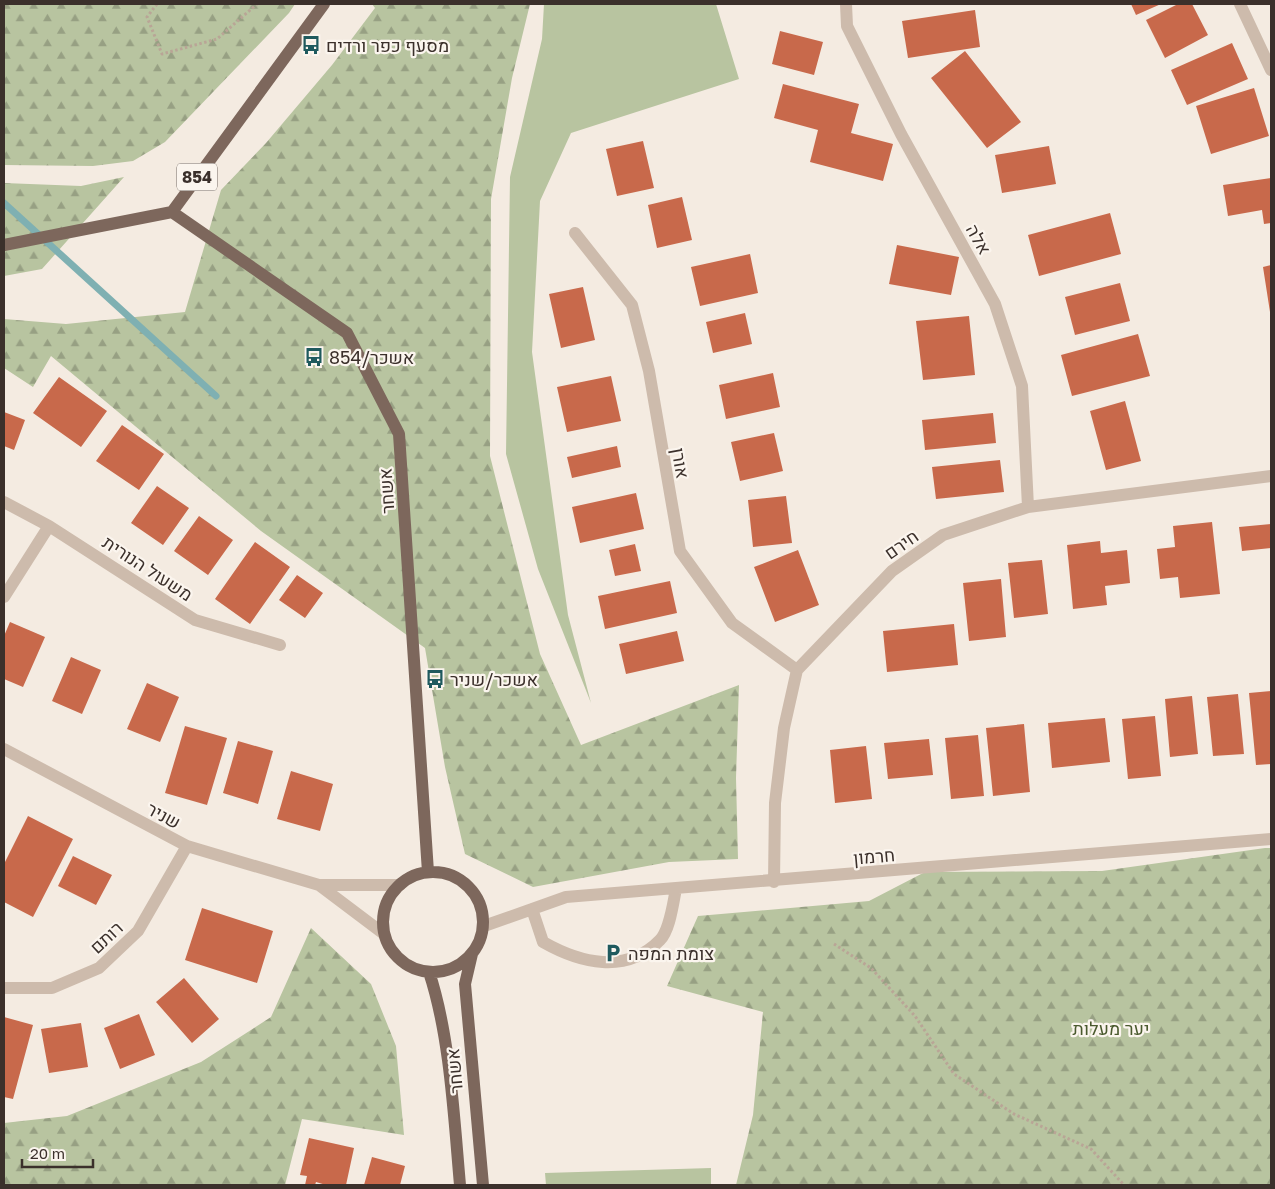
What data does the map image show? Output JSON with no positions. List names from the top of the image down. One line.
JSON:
{"streets":{"main road":["854","אשחר"],"street":["אלה","אורן","חירם","משעול הנורית","שניר","חרמון","רותם"]},"crossings":[["854","אשחר"],["אלה","חירם"],["אורן","חירם"],["אשחר","שניר"],["אשחר","חרמון"],["שניר","חרמון"],["שניר","רותם"]],"parks":["יער מעלות"],"places":{"bus stop":["מסעף כפר ורדים","אשכר/854","אשכר/שניר"],"parking":["צומת המפה"]},"scale_bar":"20 m"}
